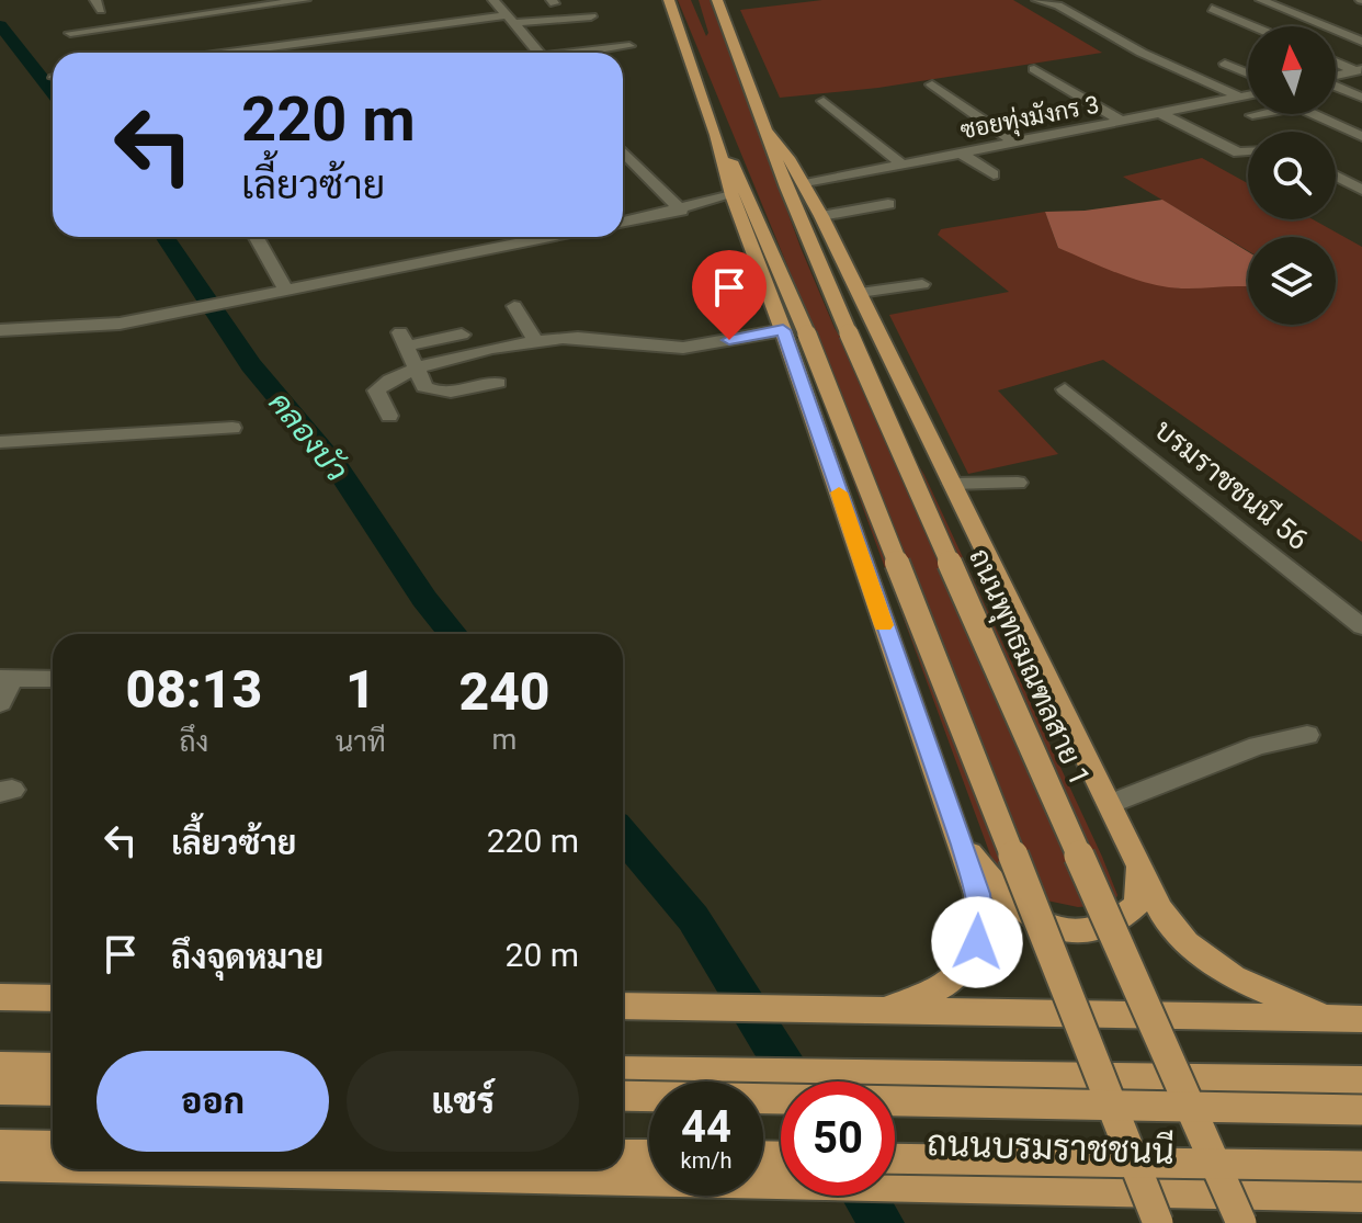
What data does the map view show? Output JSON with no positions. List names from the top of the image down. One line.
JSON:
{"streets":{"main road":["ถนนพุทธมณฑลสาย 1","ถนนบรมราชชนนี"],"street":["ซอยทุ่งมังกร 3","บรมราชชนนี 56"]},"crossings":[["ซอยทุ่งมังกร 3","ถนนพุทธมณฑลสาย 1"]],"water":["คลองบัว"],"north":"top","page":{"turn":["220 m","เลี้ยวซ้าย"],"eta":["08:13","ถึง","1","นาที","240","m"],"list":[{"name":"เลี้ยวซ้าย","value":"220 m"},{"name":"ถึงจุดหมาย","value":"20 m"}],"buttons":["ออก","แชร์"],"speed":"44 km/h","limit":"50"}}
